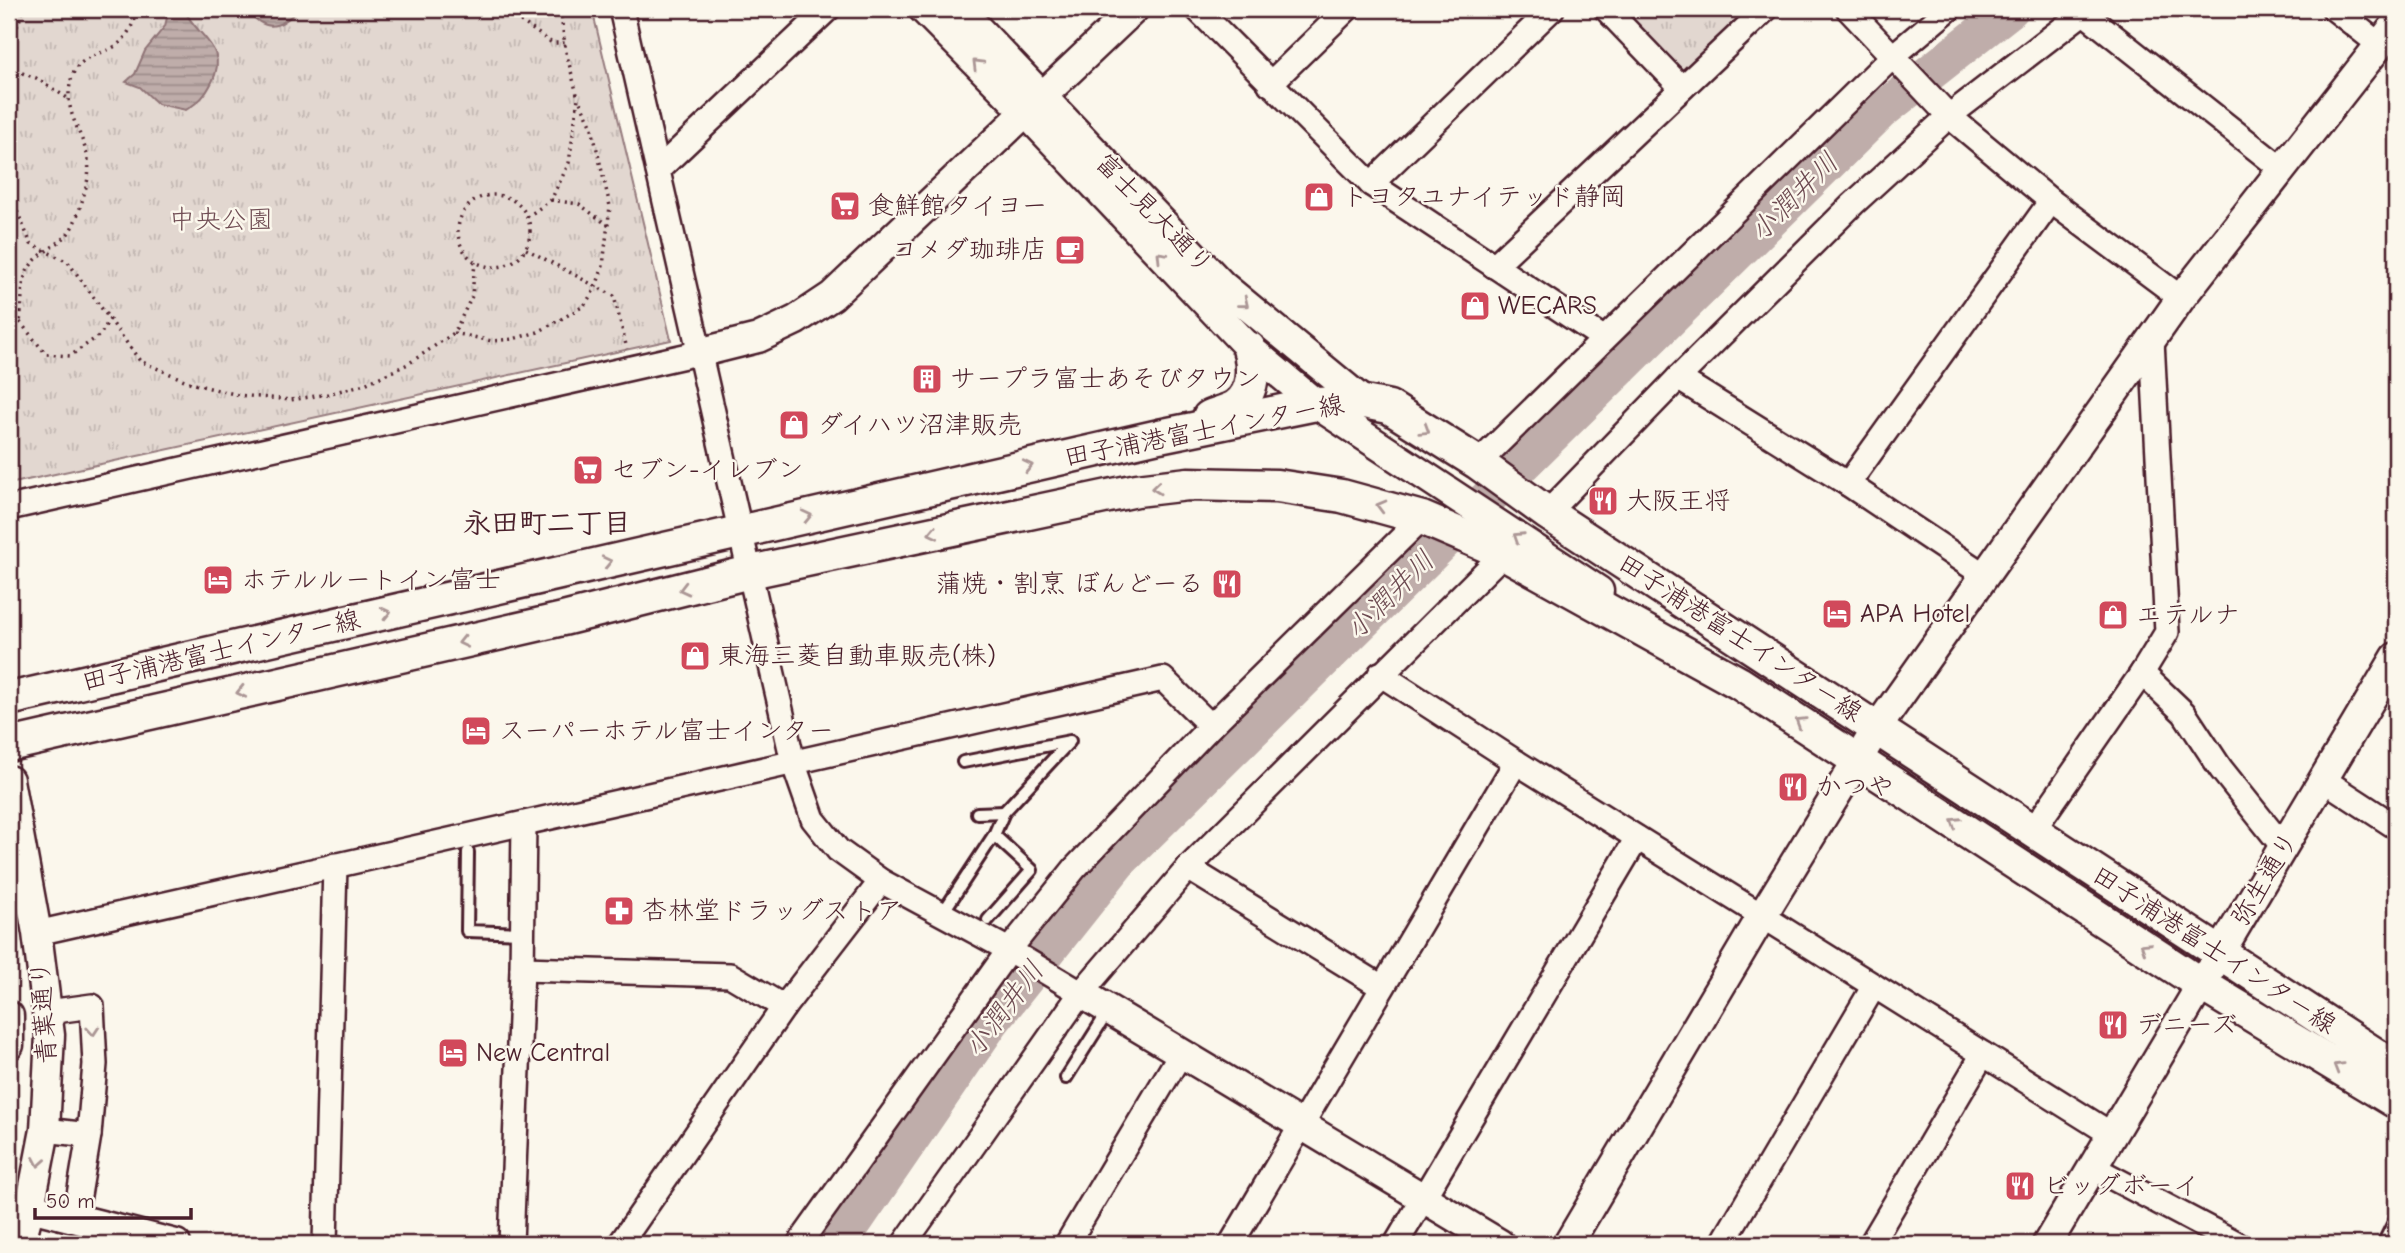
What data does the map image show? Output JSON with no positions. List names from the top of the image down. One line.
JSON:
{"streets":{"main road":["田子浦港富士インター線"],"street":["富士見大通り","弥生通り","青葉通り"]},"crossings":[["富士見大通り","田子浦港富士インター線"],["田子浦港富士インター線","弥生通り"]],"districts":["永田町二丁目"],"water":["小潤井川"],"parks":["中央公園"],"places":{"shop":["トヨタユナイテッド静岡","WECARS","ダイハツ沼津販売","エテルナ","東海三菱自動車販売(株)"],"supermarket":["食鮮館タイヨー","セブン-イレブン"],"cafe":["コメダ珈琲店"],"building":["サープラ富士あそびタウン"],"restaurant":["大阪王将","蒲焼・割烹 ぼんどーる","かつや","デニーズ","ビッグボーイ"],"hotel":["ホテルルートイン富士","APA Hotel","スーパーホテル富士インター","New Central"],"pharmacy":["杏林堂ドラッグストア"]},"scale_bar":"50 m"}
